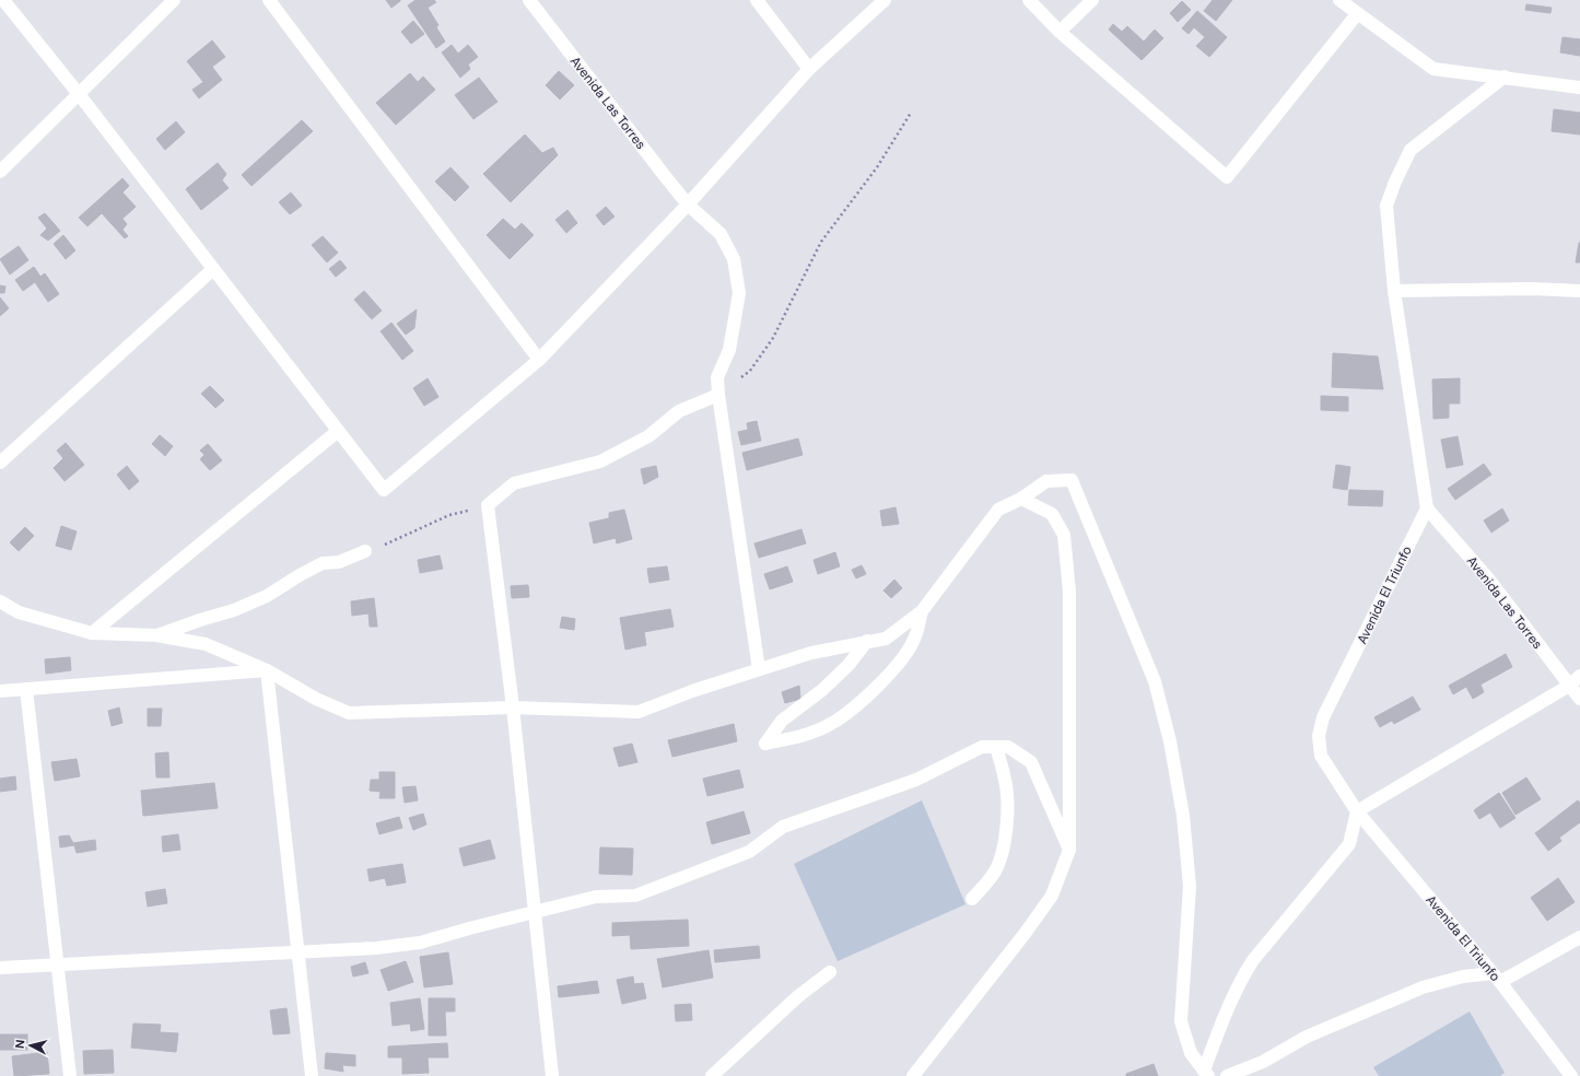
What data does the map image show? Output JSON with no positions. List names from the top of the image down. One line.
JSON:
{"streets":{"street":["Avenida Las Torres","Avenida El Triunfo"]},"crossings":[["Avenida Las Torres","Avenida El Triunfo"]],"north":"left"}
